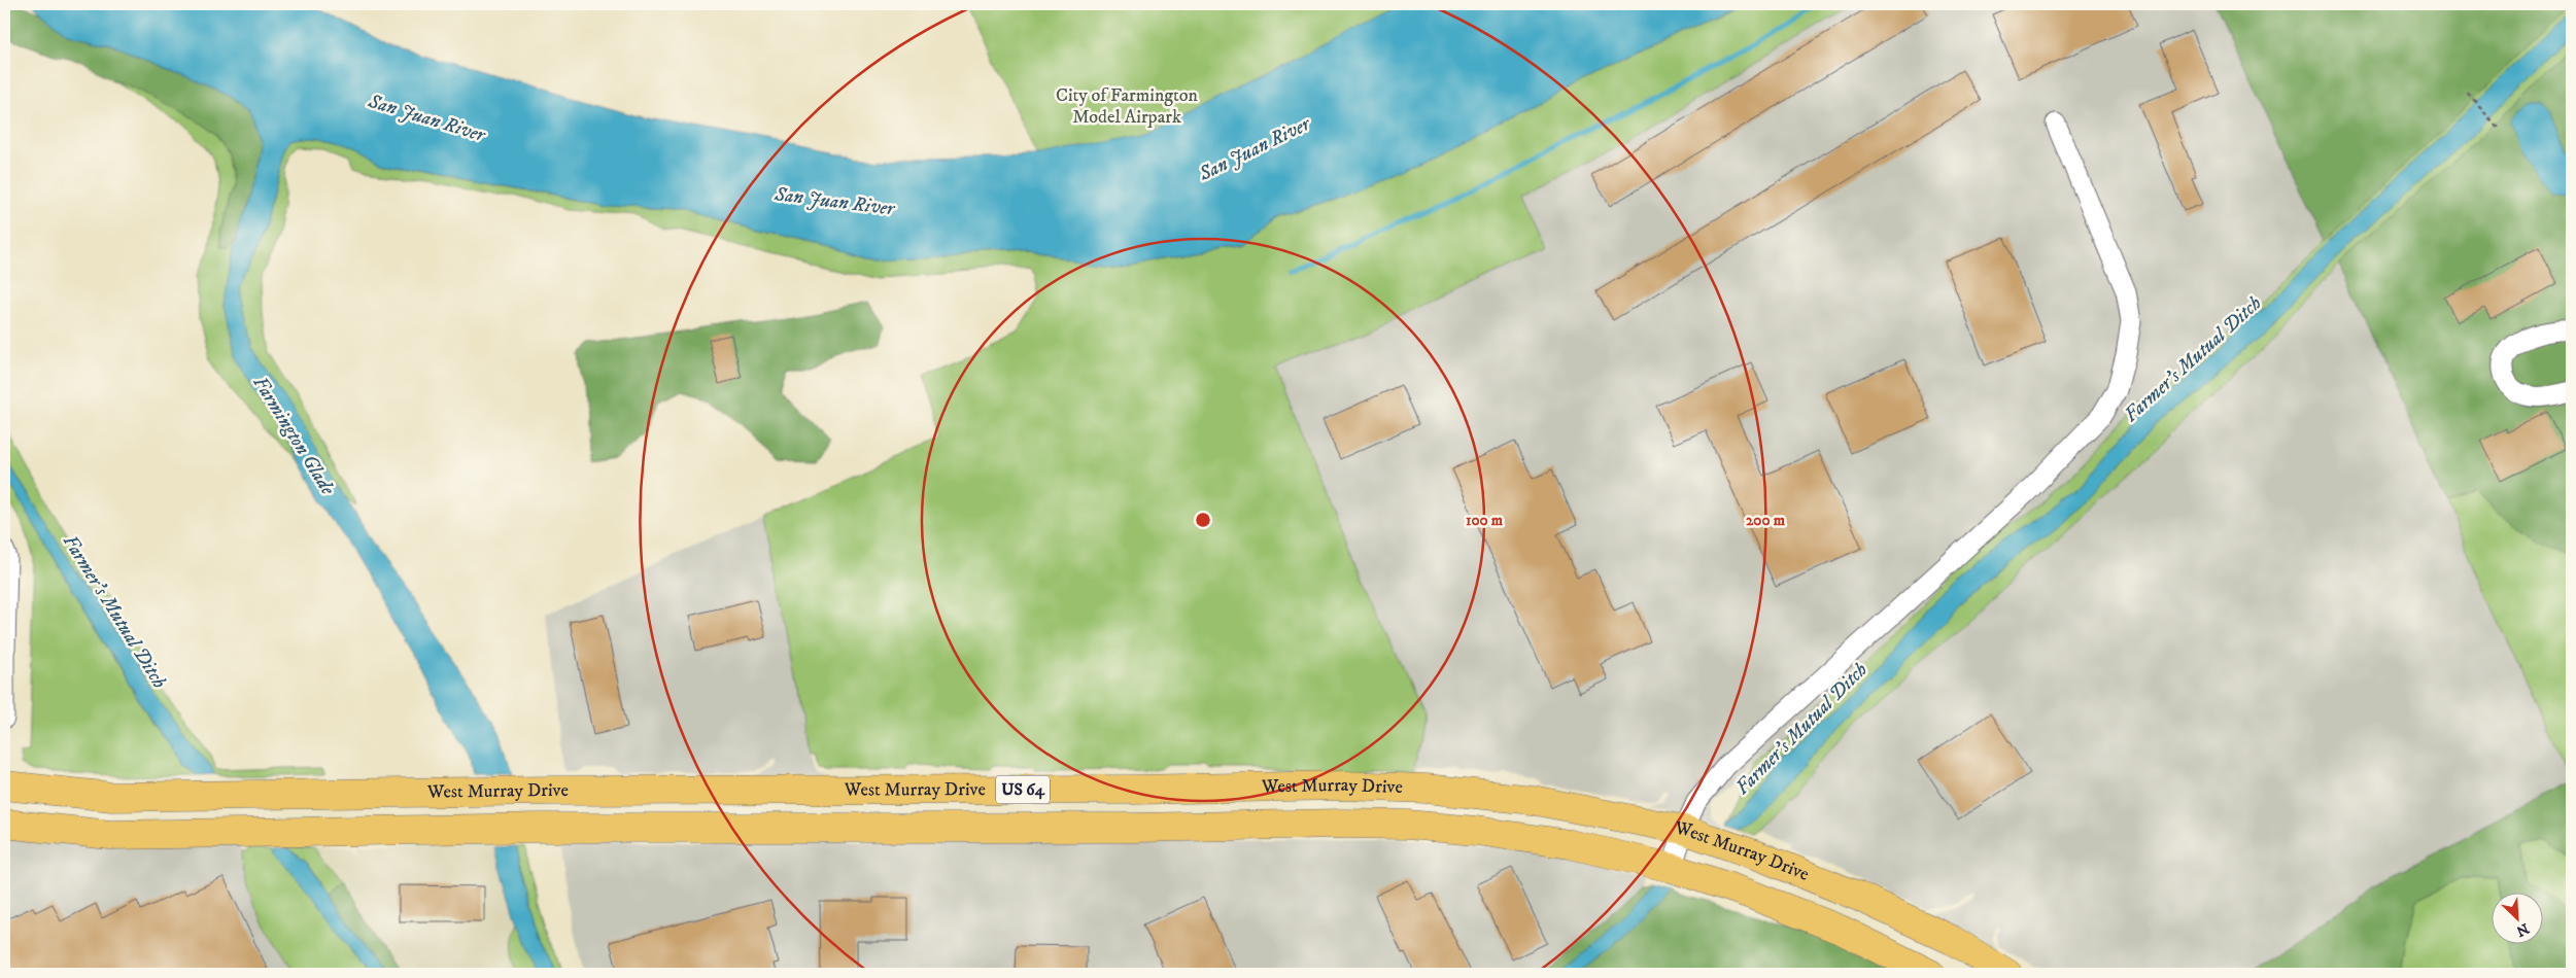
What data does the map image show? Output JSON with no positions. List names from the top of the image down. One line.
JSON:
{"streets":{"highway":["West Murray Drive","US 64"]},"water":["San Juan River","Farmer's Mutual Ditch","Farmington Glade"],"parks":["City of Farmington Model Airpark"],"north":"bottom right","rings":["100 m","200 m"]}
